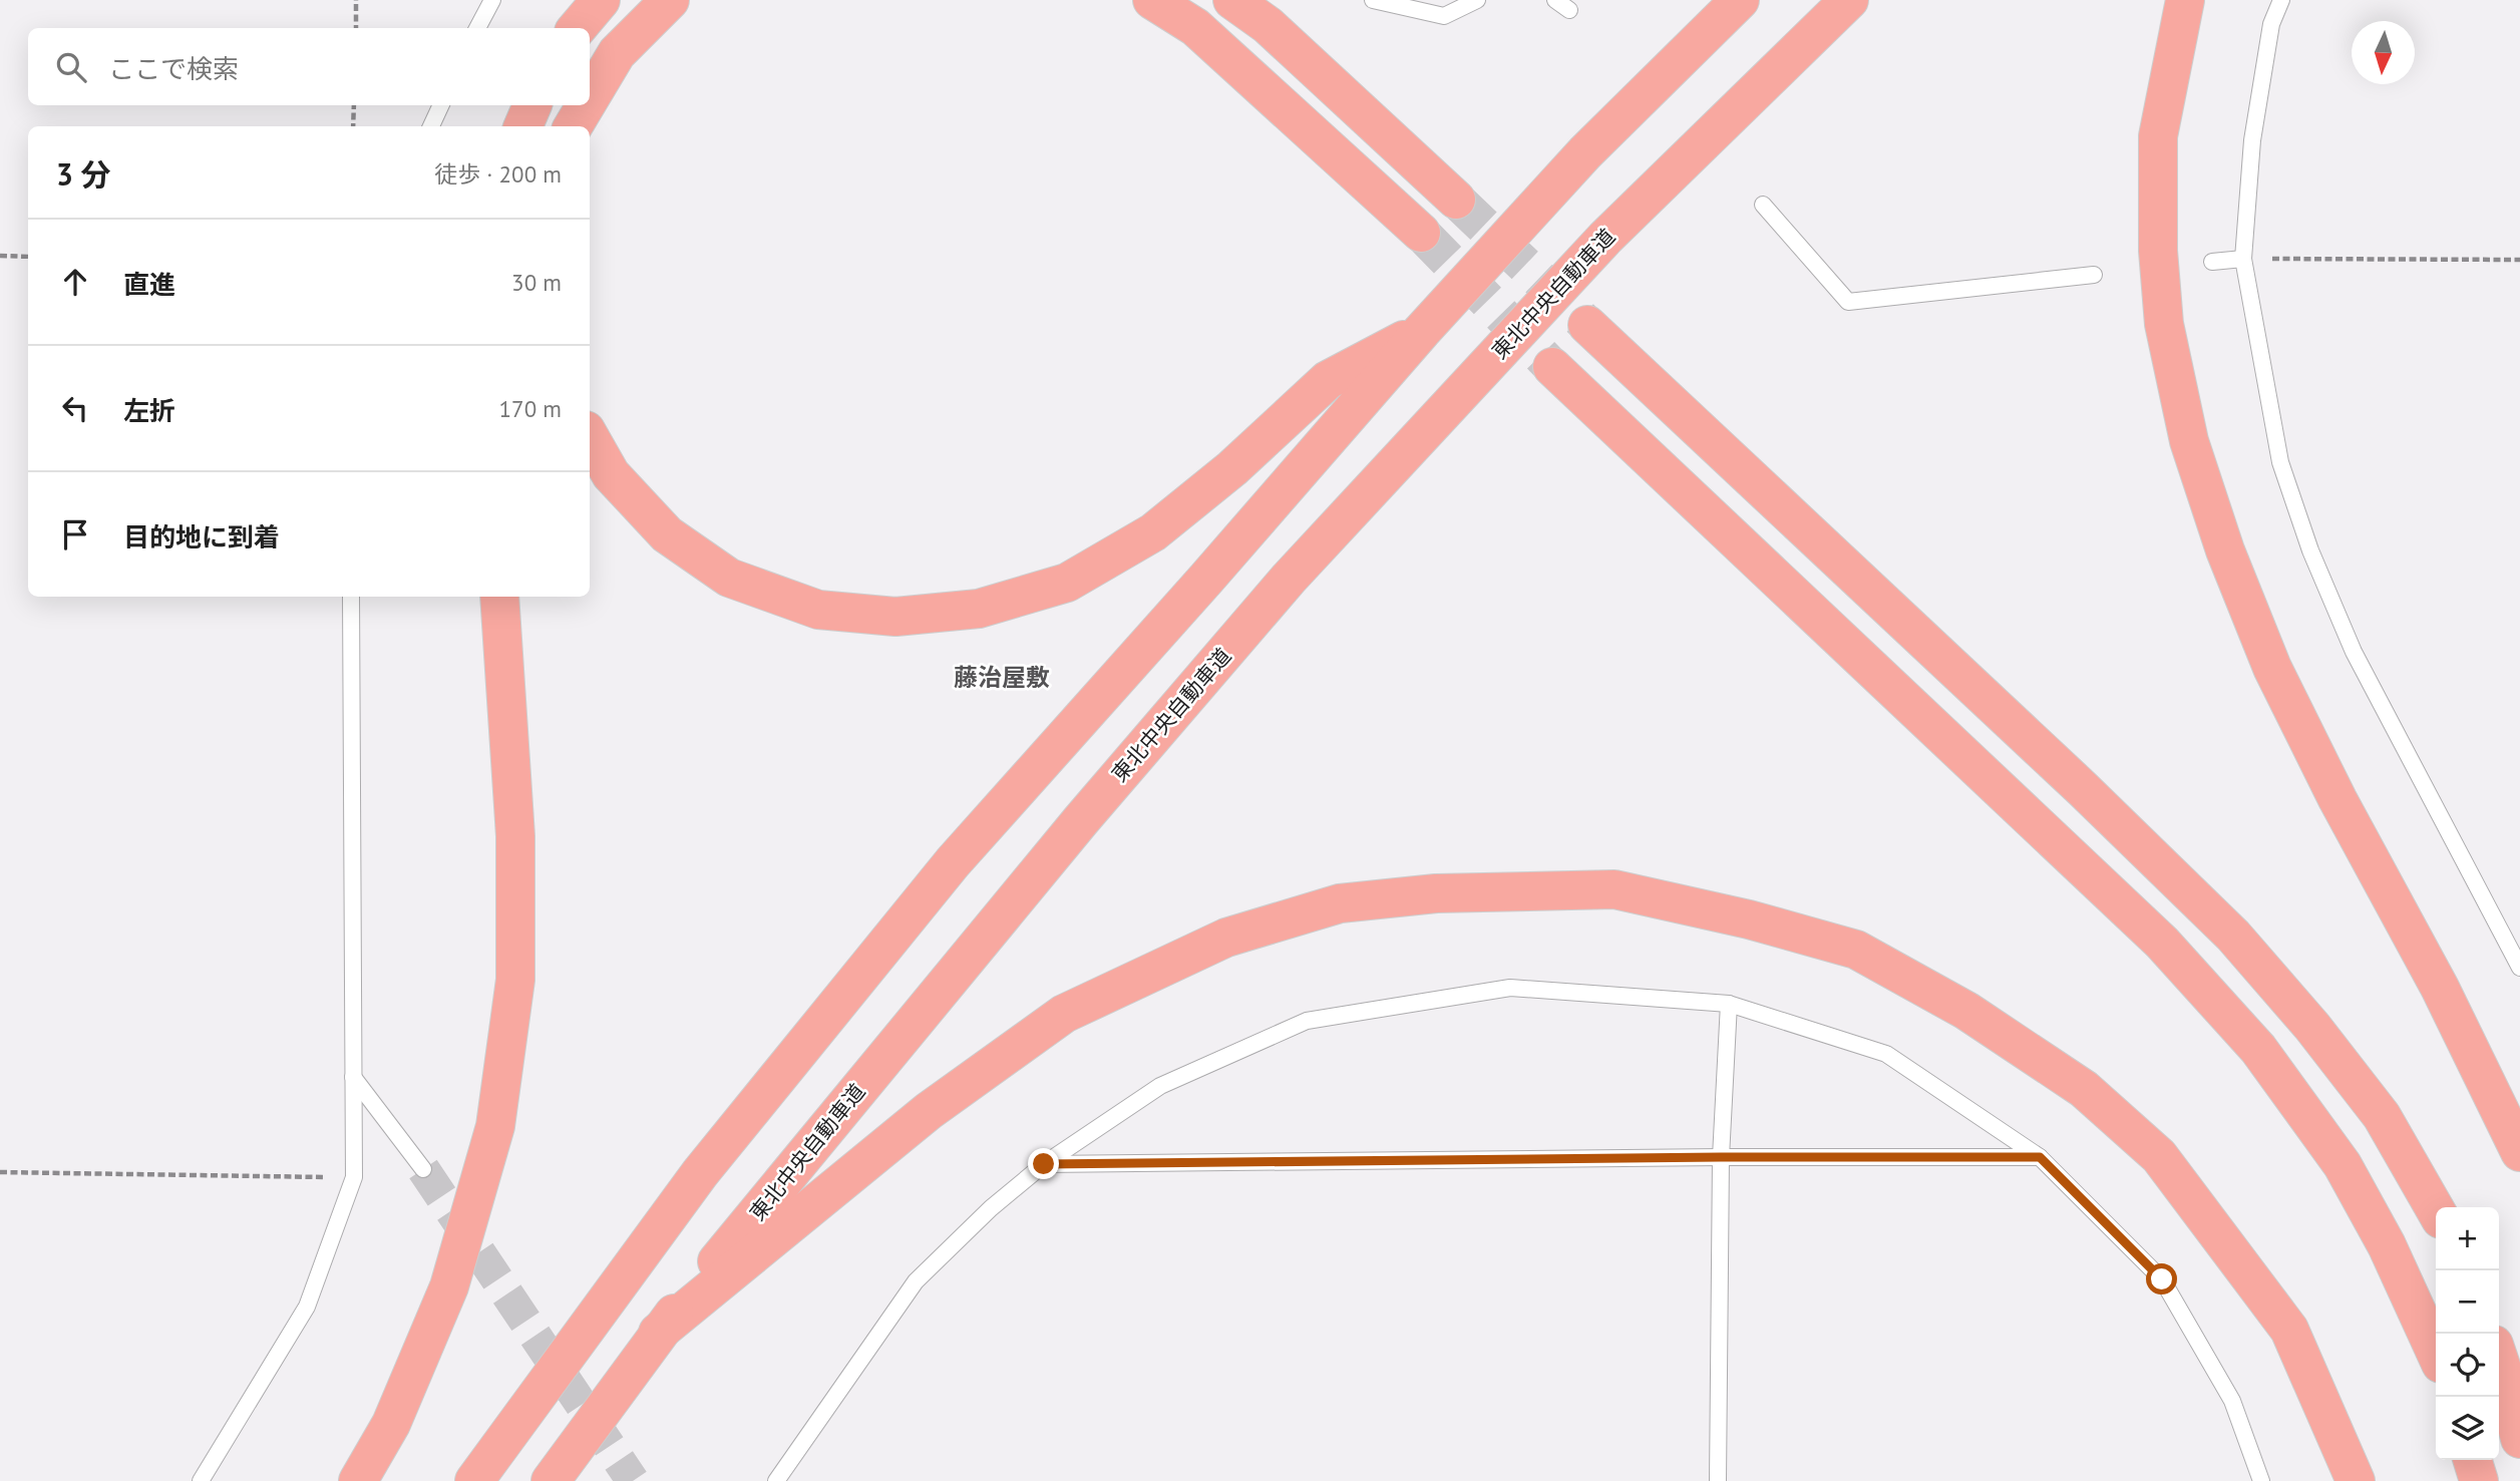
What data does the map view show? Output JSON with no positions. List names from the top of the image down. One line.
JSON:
{"streets":{"highway":["東北中央自動車道"]},"districts":["藤治屋敷"],"north":"bottom","page":{"search":"ここで検索","heading":["3 分","徒歩 · 200 m"],"list":[["直進","30 m"],["左折","170 m"],"目的地に到着"],"map_buttons":["+","−"]}}
